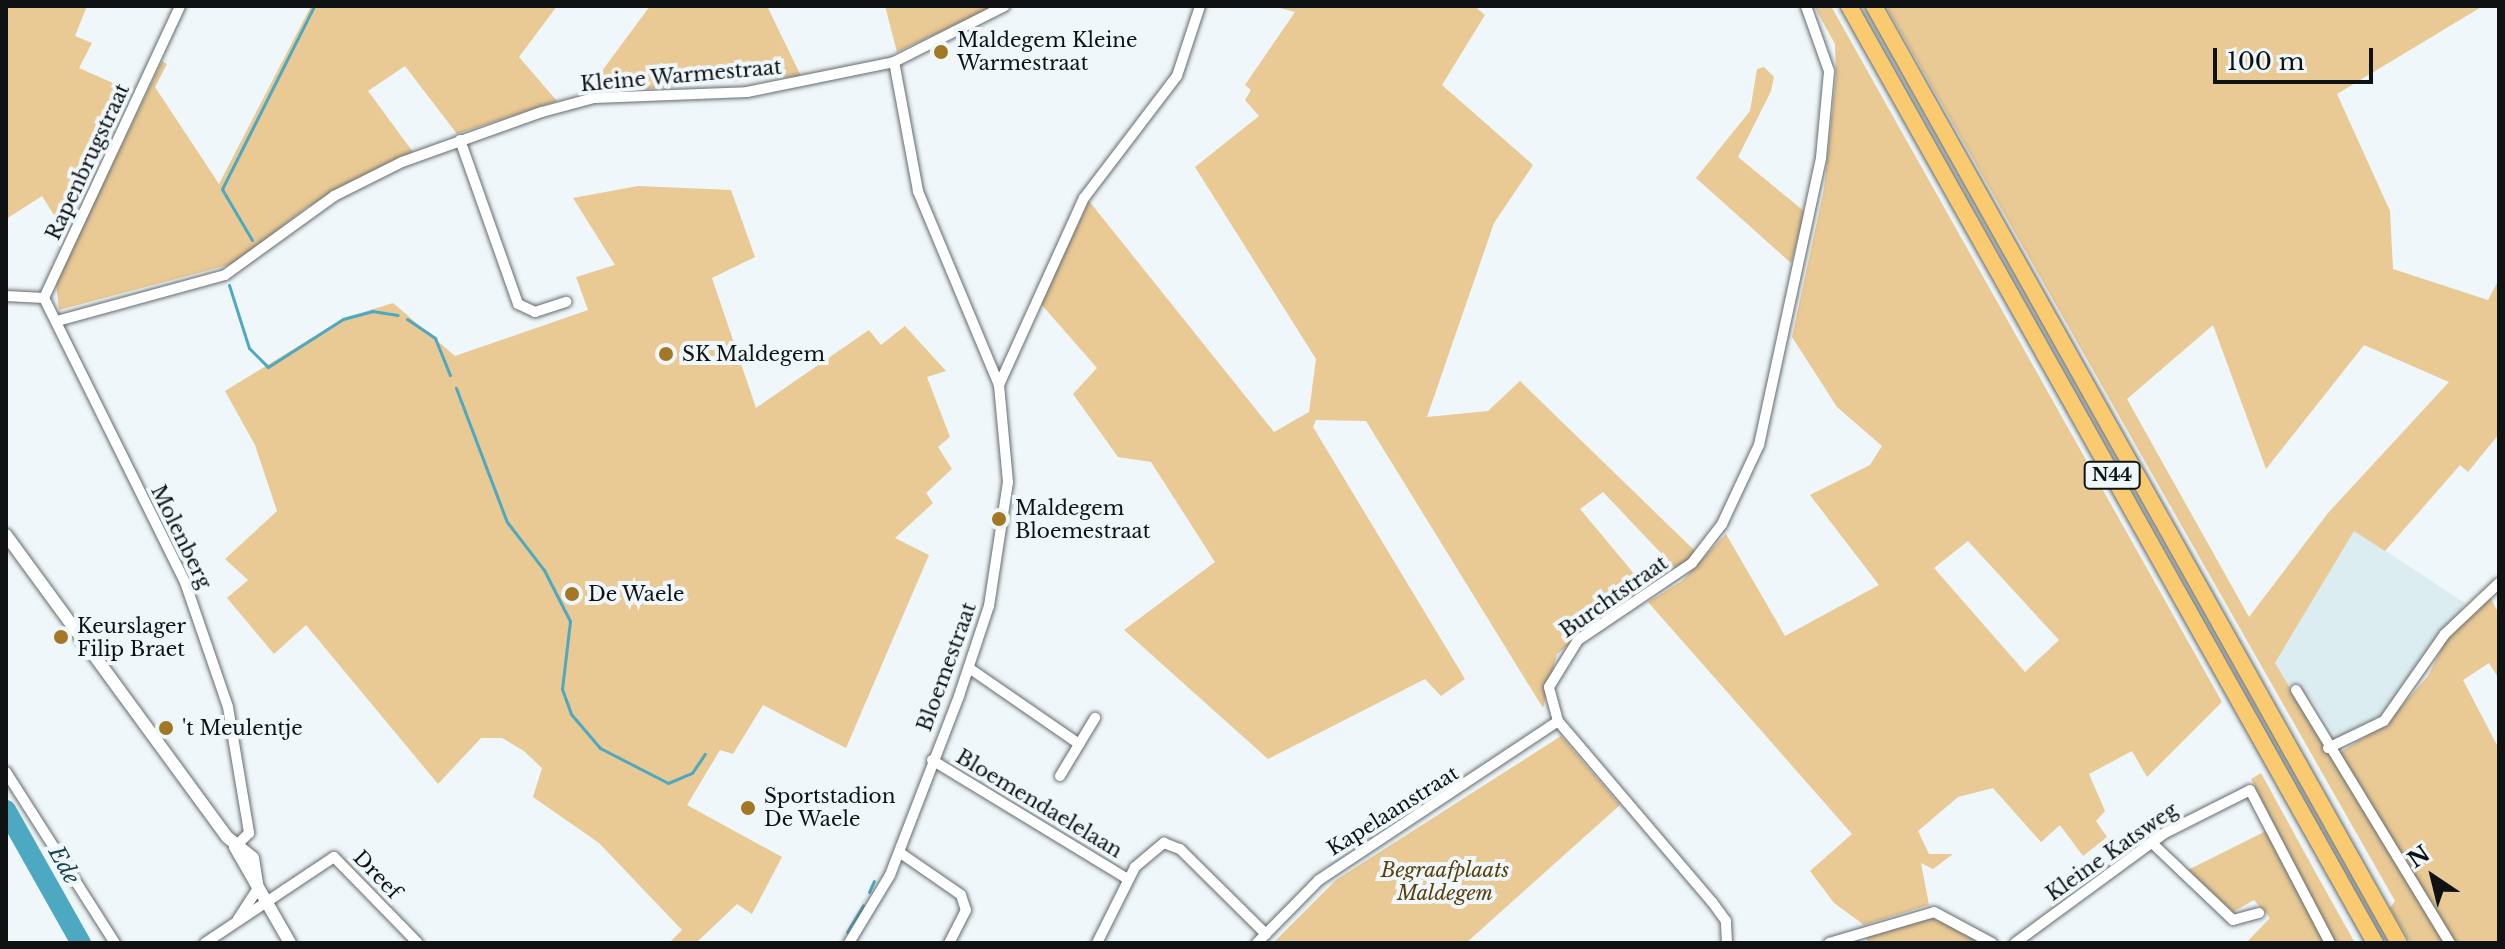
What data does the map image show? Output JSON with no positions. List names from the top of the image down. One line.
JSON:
{"streets":{"highway":["N44"],"street":["Kleine Warmestraat","Rapenbrugstraat","Molenberg","Burchtstraat","Bloemestraat","Bloemendaelelaan","Kapelaanstraat","Kleine Katsweg","Dreef"]},"crossings":[["Kleine Warmestraat","Molenberg"],["Kleine Warmestraat","Bloemestraat"],["Rapenbrugstraat","Molenberg"],["Burchtstraat","Kapelaanstraat"],["Bloemestraat","Bloemendaelelaan"],["Bloemendaelelaan","Kapelaanstraat"]],"water":["Ede"],"parks":["Begraafplaats Maldegem"],"places":["Maldegem Kleine Warmestraat","SK Maldegem","Maldegem Bloemestraat","De Waele","Keurslager Filip Braet","'t Meulentje","Sportstadion De Waele"],"scale_bar":"100 m","north":"top left"}
